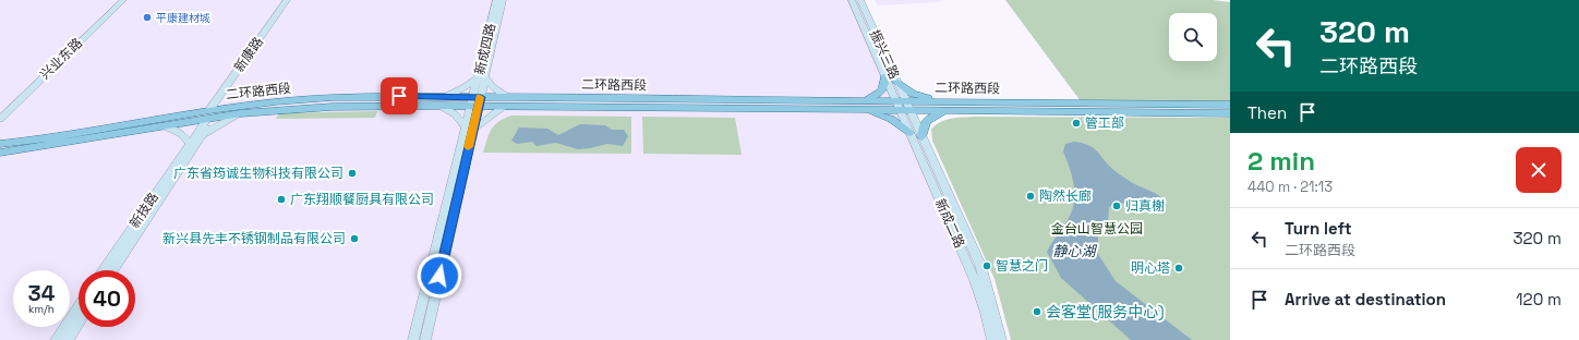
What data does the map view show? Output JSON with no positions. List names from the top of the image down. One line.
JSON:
{"streets":{"main road":["二环路西段"],"street":["新成四路","新康路","振兴三路","兴业东路","新技路","新成二路"]},"crossings":[["新成四路","二环路西段"],["新康路","二环路西段"],["新康路","新技路"],["振兴三路","二环路西段"],["振兴三路","新成二路"],["二环路西段","新技路"],["二环路西段","新成二路"]],"water":["静心湖"],"parks":["金台山智慧公园"],"places":["平康建材城","管工部","广东省筠诚生物科技有限公司","陶然长廊","广东翔顺餐厨具有限公司","归真榭","新兴县先丰不锈钢制品有限公司","智慧之门","明心塔","会客堂(服务中心)"],"page":{"turn":["320 m","二环路西段"],"then":"Then","heading":["2 min","440 m · 21:13"],"list":[{"name":"Turn left","note":"二环路西段","value":"320 m"},{"name":"Arrive at destination","value":"120 m"}],"speed":"34 km/h","limit":"40"}}
